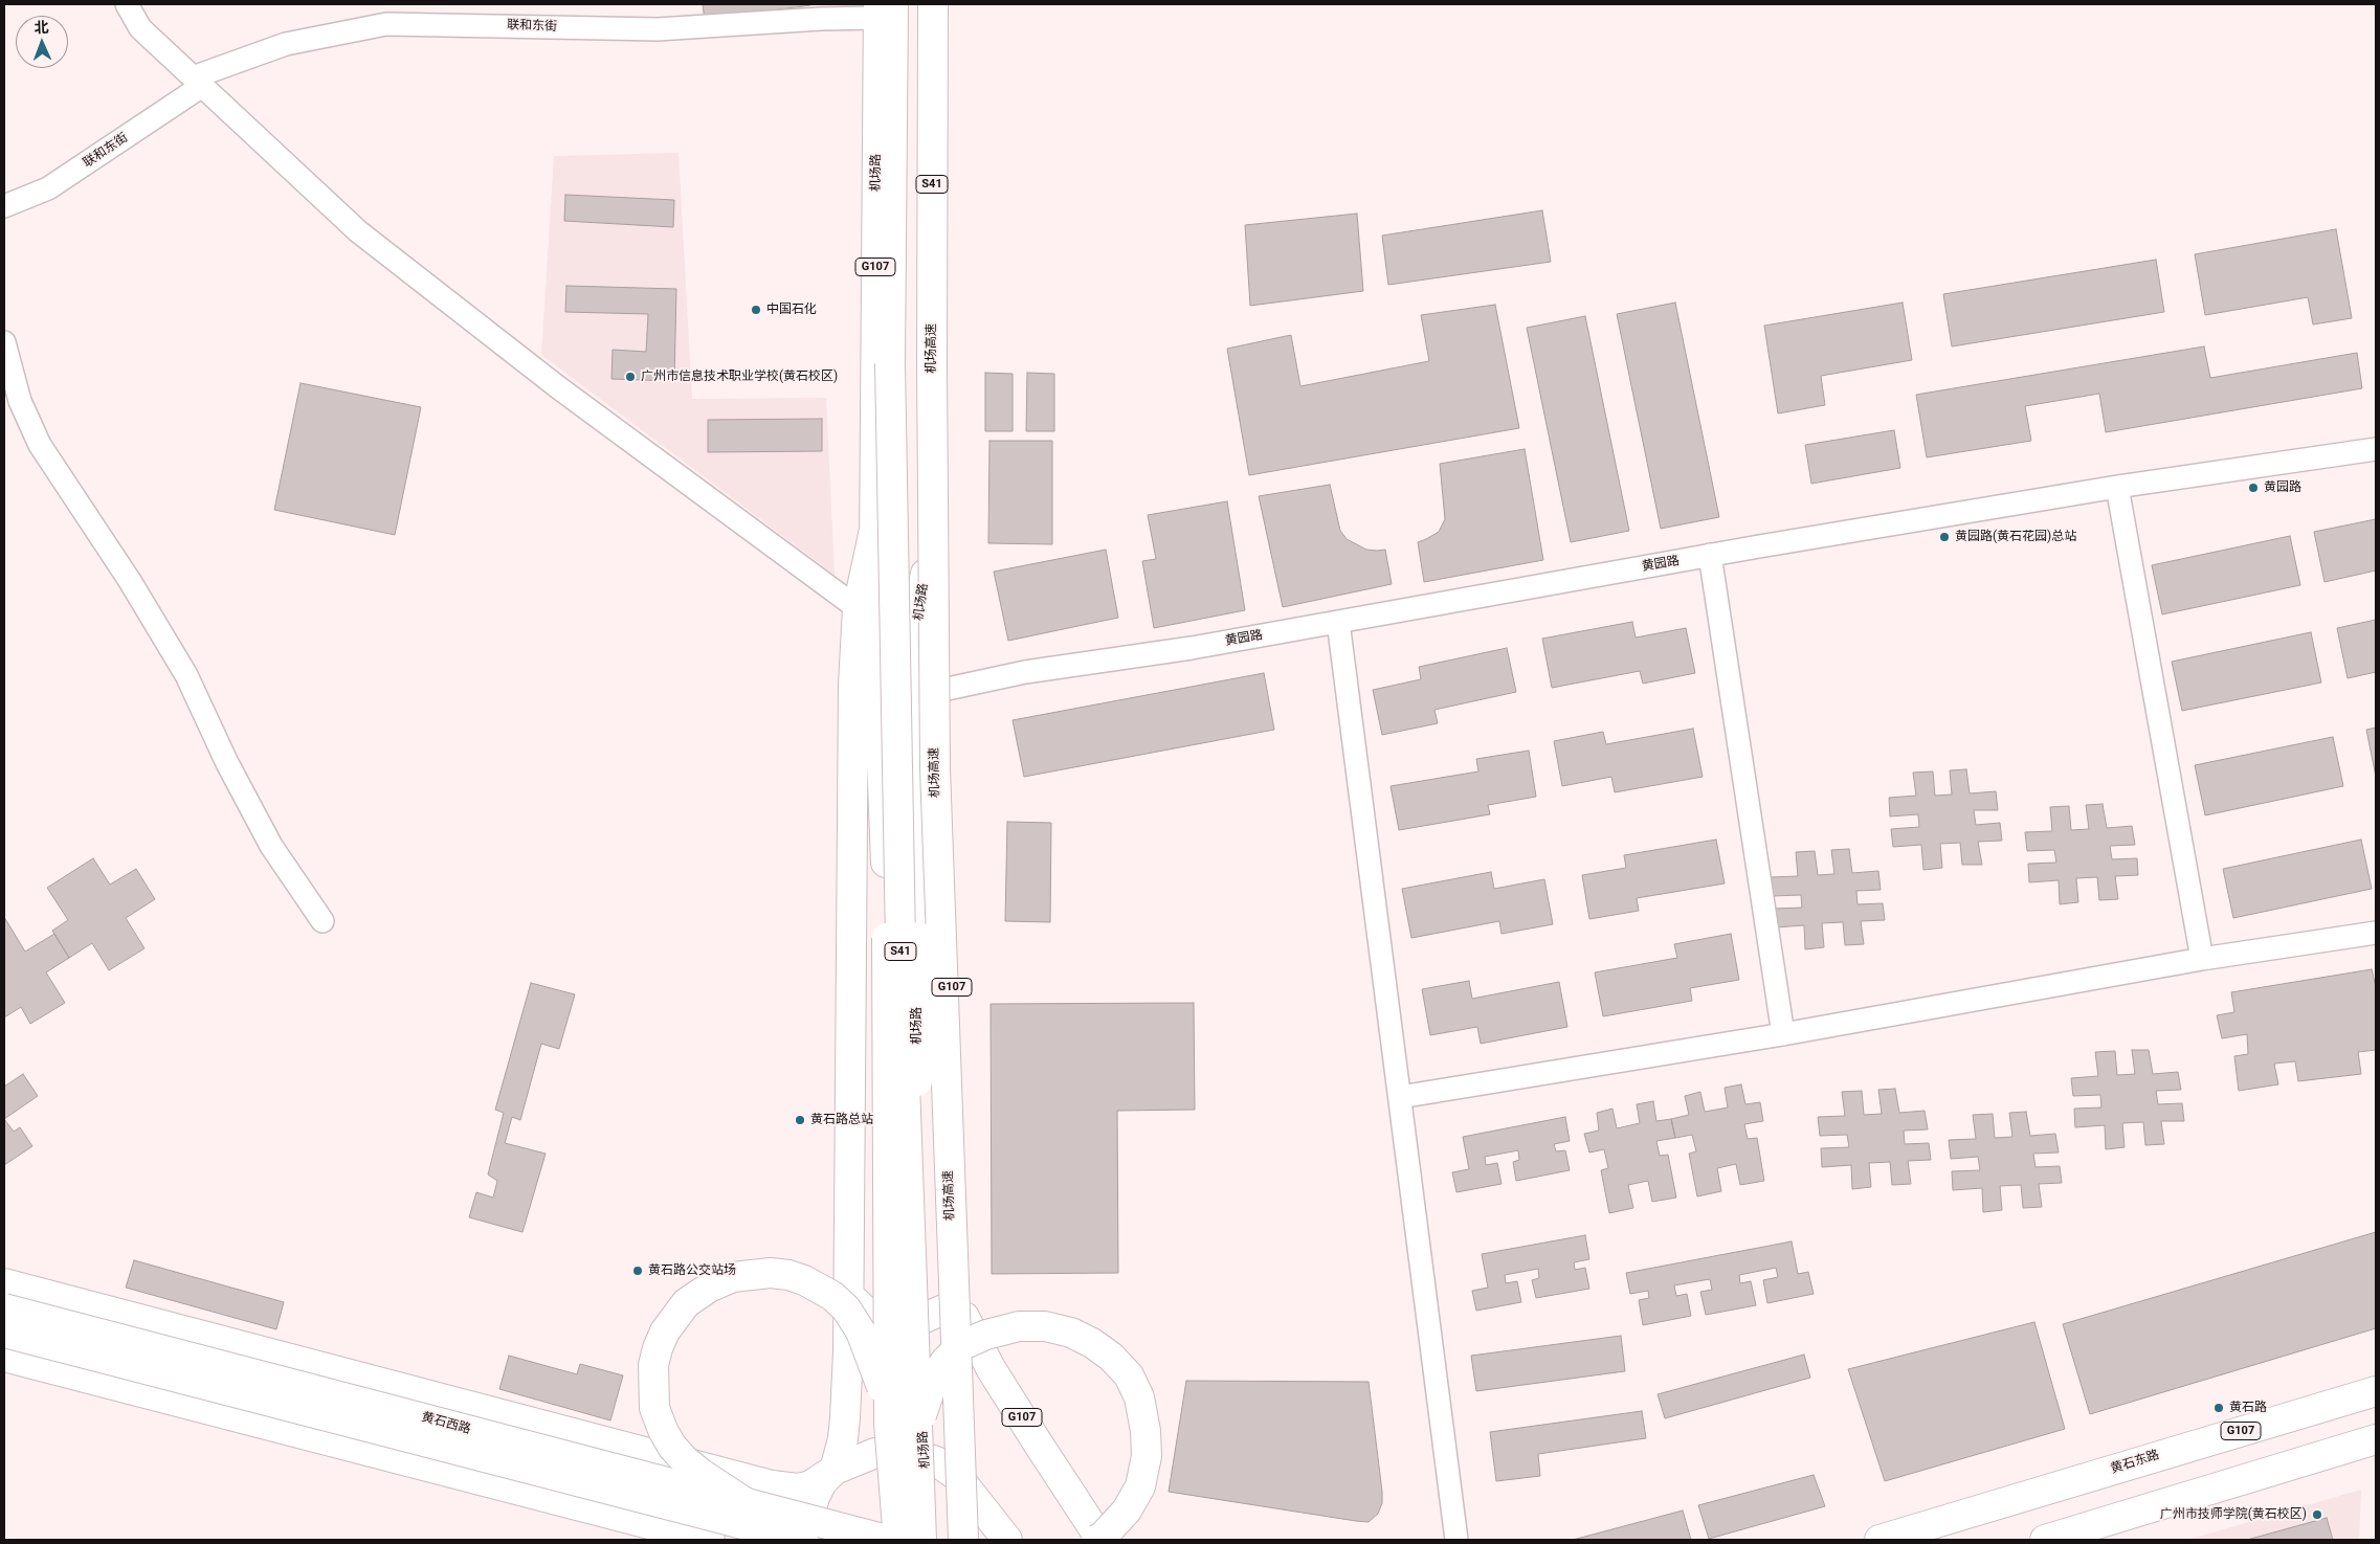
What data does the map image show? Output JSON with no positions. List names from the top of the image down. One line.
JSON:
{"streets":{"main road":["机场路","S41","G107","机场高速","黄石西路","黄石东路"],"street":["联和东街","黄园路"]},"crossings":[["联和东街","机场路"],["联和东街","S41"],["机场路","S41"],["机场路","G107"],["机场路","黄园路"]],"places":["中国石化","广州市信息技术职业学校(黄石校区)","黄园路","黄园路(黄石花园)总站","黄石路总站","黄石路公交站场","黄石路","广州市技师学院(黄石校区)"],"north":"top"}
